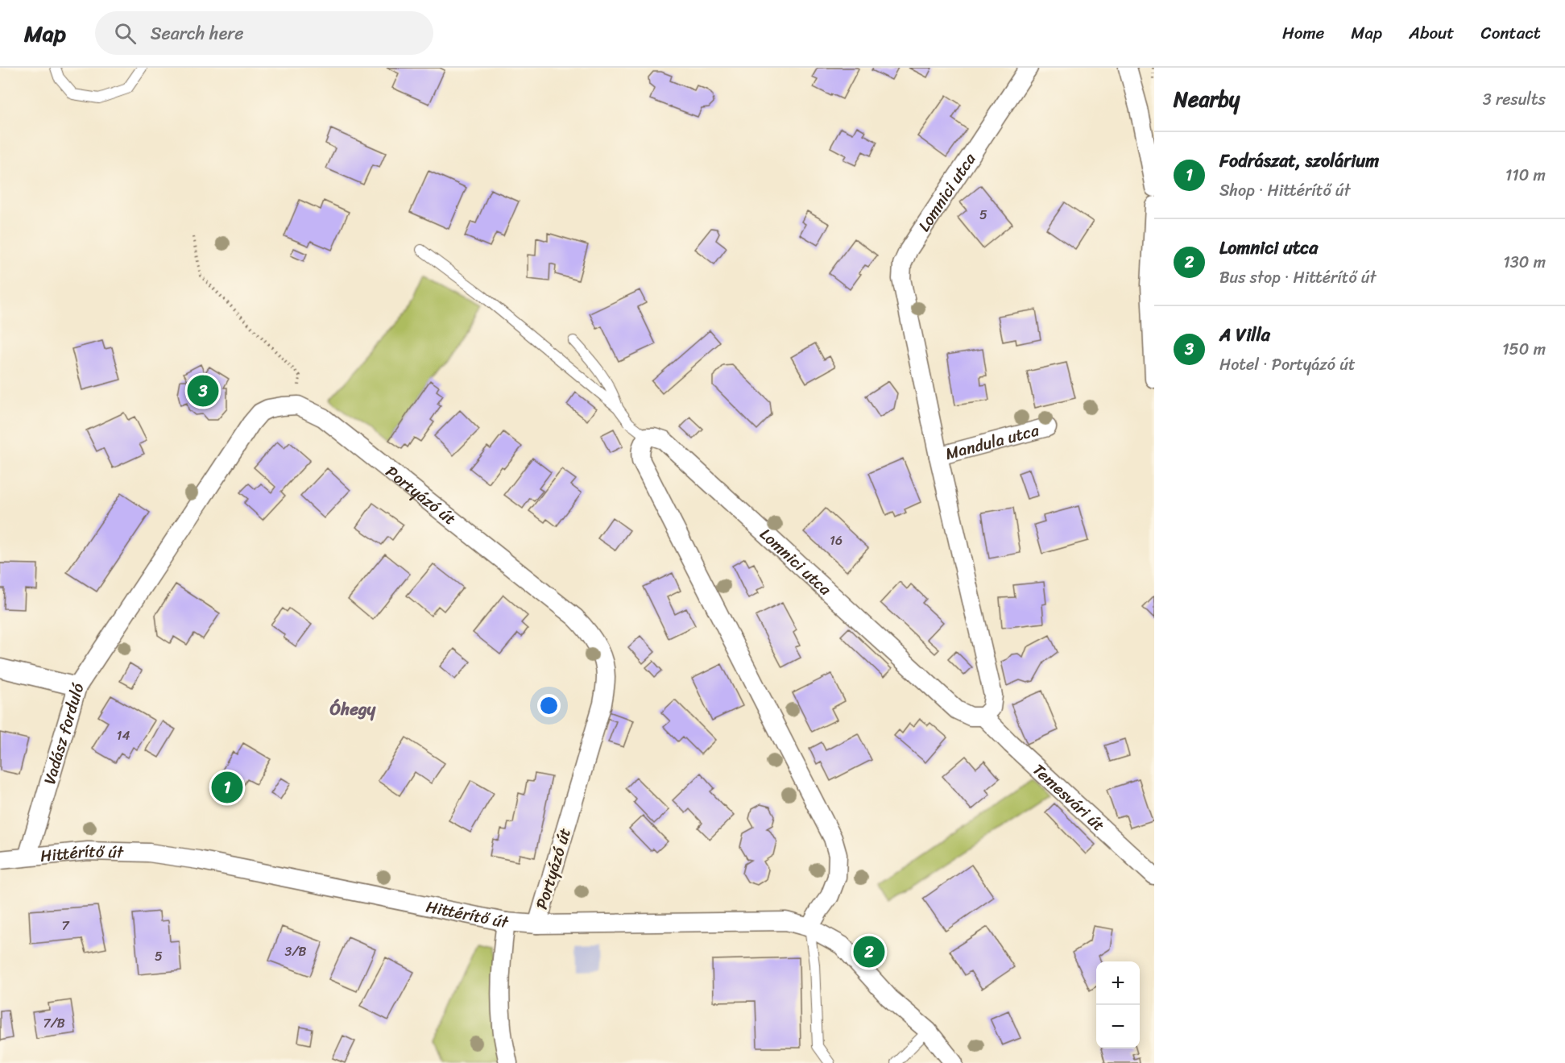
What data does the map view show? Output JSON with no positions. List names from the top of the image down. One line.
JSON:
{"streets":{"street":["Lomnici utca","Mandula utca","Portyázó út","Vadász forduló","Temesvári út","Hittérítő út"]},"crossings":[["Lomnici utca","Mandula utca"],["Lomnici utca","Temesvári út"],["Portyázó út","Hittérítő út"],["Vadász forduló","Hittérítő út"]],"districts":["Óhegy"],"house_numbers":["5","16","14","7","3/B","5","7/B"],"page":{"header":"Map","search":"Search here","nav":["Home","Map","About","Contact"],"heading":["Nearby","3 results"],"list":[{"mark":"1","name":"Fodrászat, szolárium","note":"Shop · Hittérítő út","value":"110 m"},{"mark":"2","name":"Lomnici utca","note":"Bus stop · Hittérítő út","value":"130 m"},{"mark":"3","name":"A Villa","note":"Hotel · Portyázó út","value":"150 m"}],"pins":["3","1","2"],"map_buttons":["+","−"]}}
